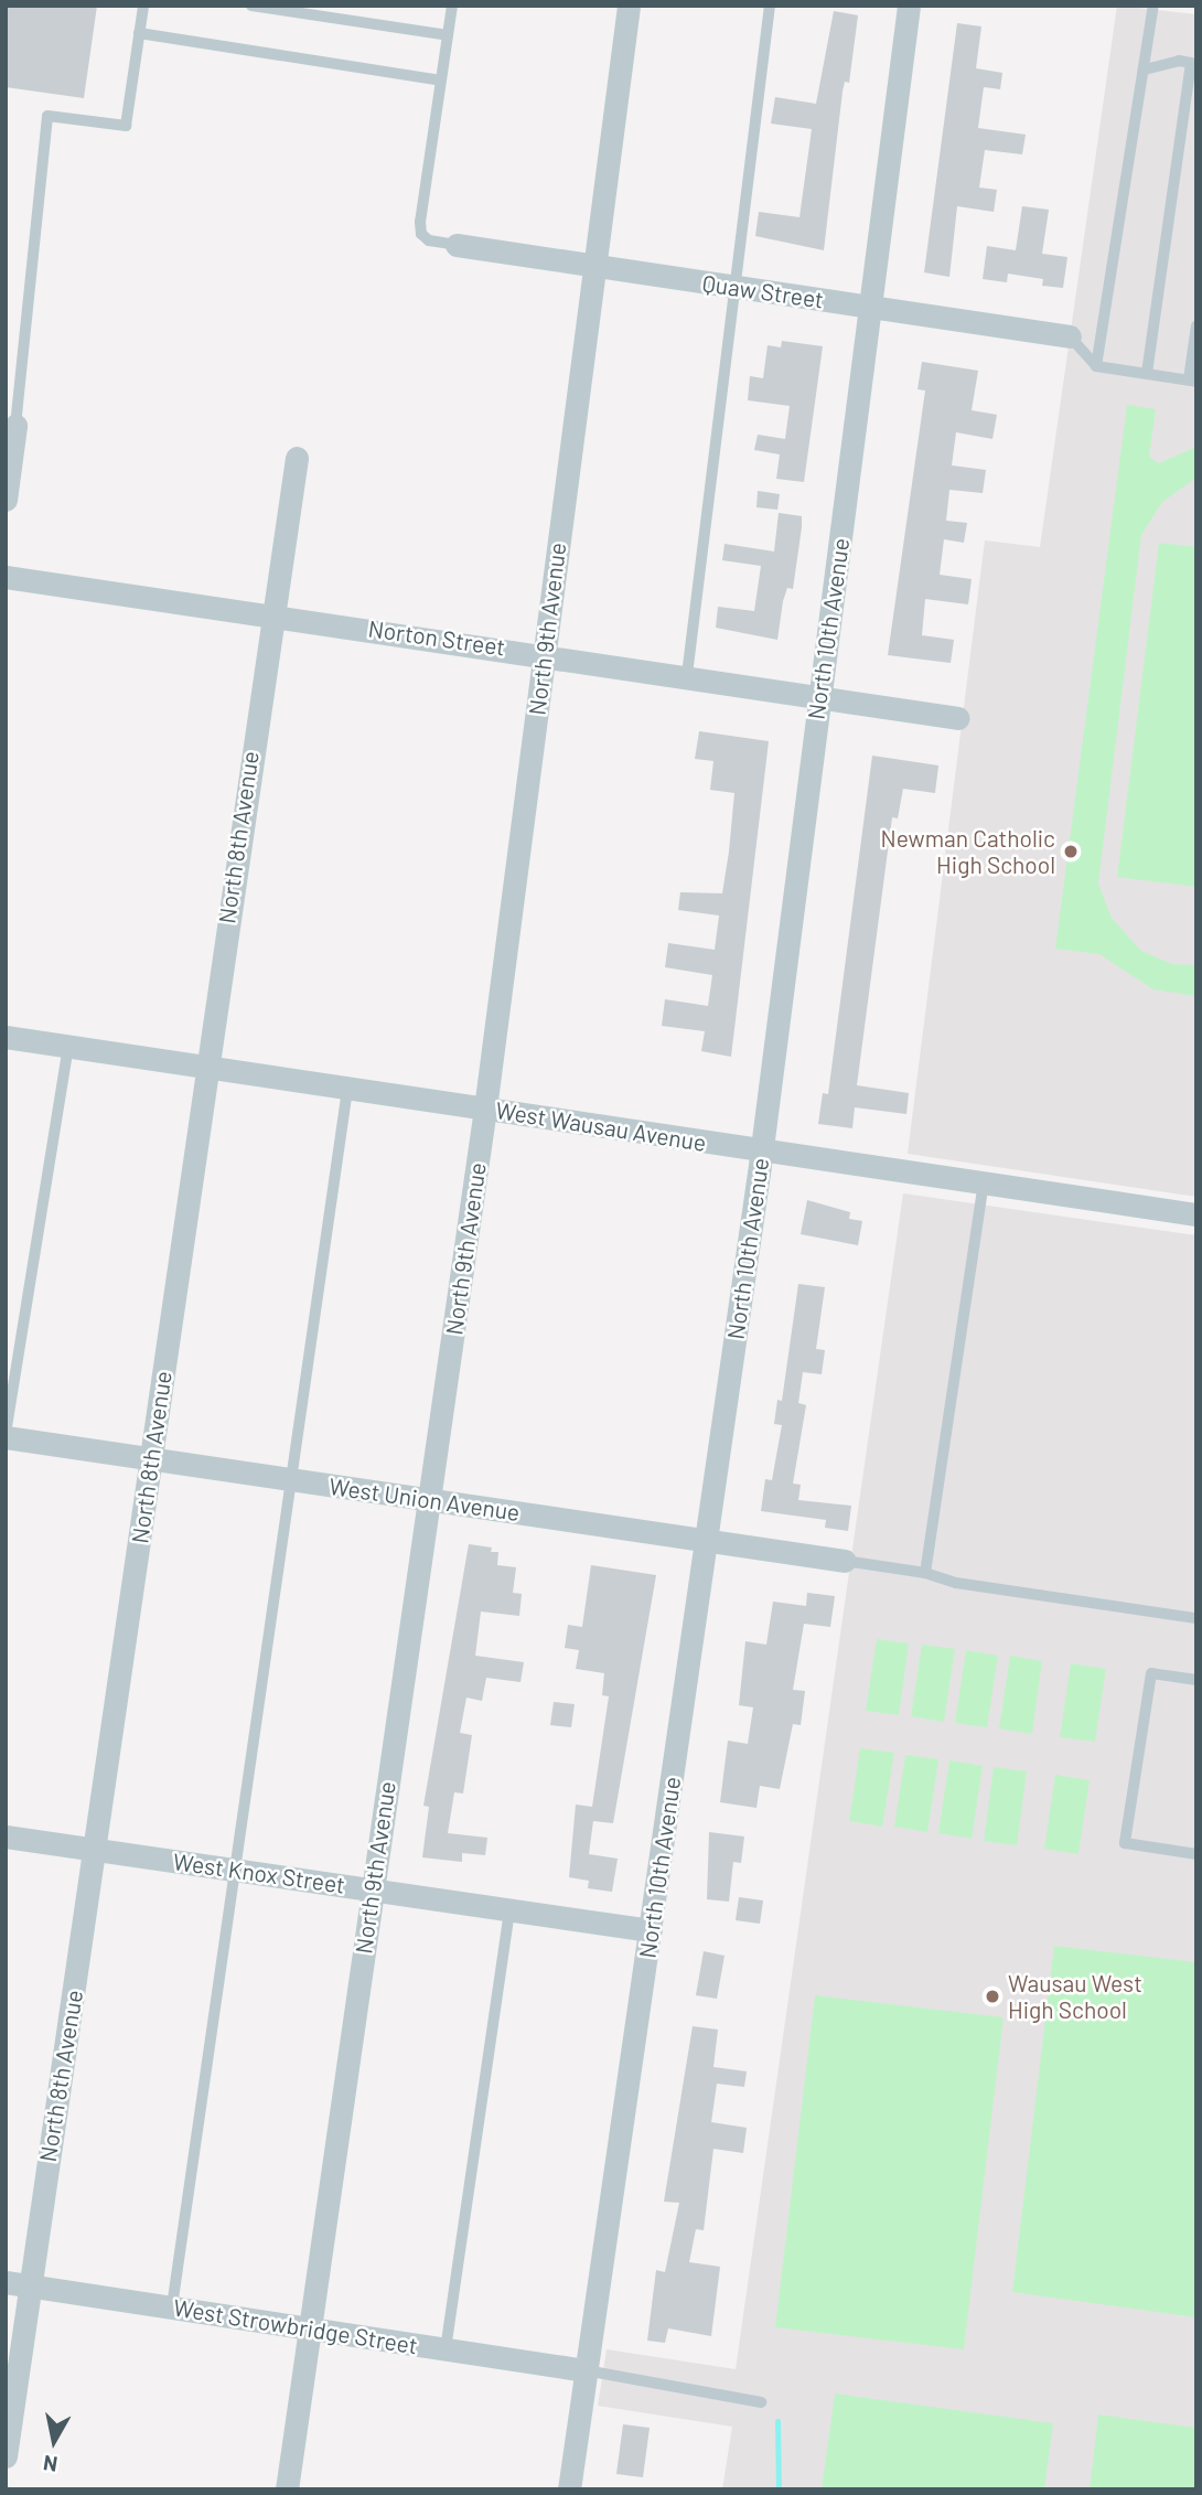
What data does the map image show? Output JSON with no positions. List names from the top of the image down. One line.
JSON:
{"streets":{"street":["Quaw Street","North 9th Avenue","North 10th Avenue","Norton Street","North 8th Avenue","West Wausau Avenue","West Union Avenue","West Knox Street","West Strowbridge Street"]},"crossings":[["Quaw Street","North 9th Avenue"],["Quaw Street","North 10th Avenue"],["North 9th Avenue","Norton Street"],["North 9th Avenue","West Wausau Avenue"],["North 9th Avenue","West Union Avenue"],["North 9th Avenue","West Knox Street"],["North 9th Avenue","West Strowbridge Street"],["North 10th Avenue","Norton Street"],["North 10th Avenue","West Wausau Avenue"],["North 10th Avenue","West Union Avenue"],["North 10th Avenue","West Knox Street"],["North 10th Avenue","West Strowbridge Street"],["Norton Street","North 8th Avenue"],["North 8th Avenue","West Wausau Avenue"],["North 8th Avenue","West Union Avenue"],["North 8th Avenue","West Knox Street"],["North 8th Avenue","West Strowbridge Street"]],"places":["Newman Catholic High School","Wausau West High School"],"north":"bottom"}
